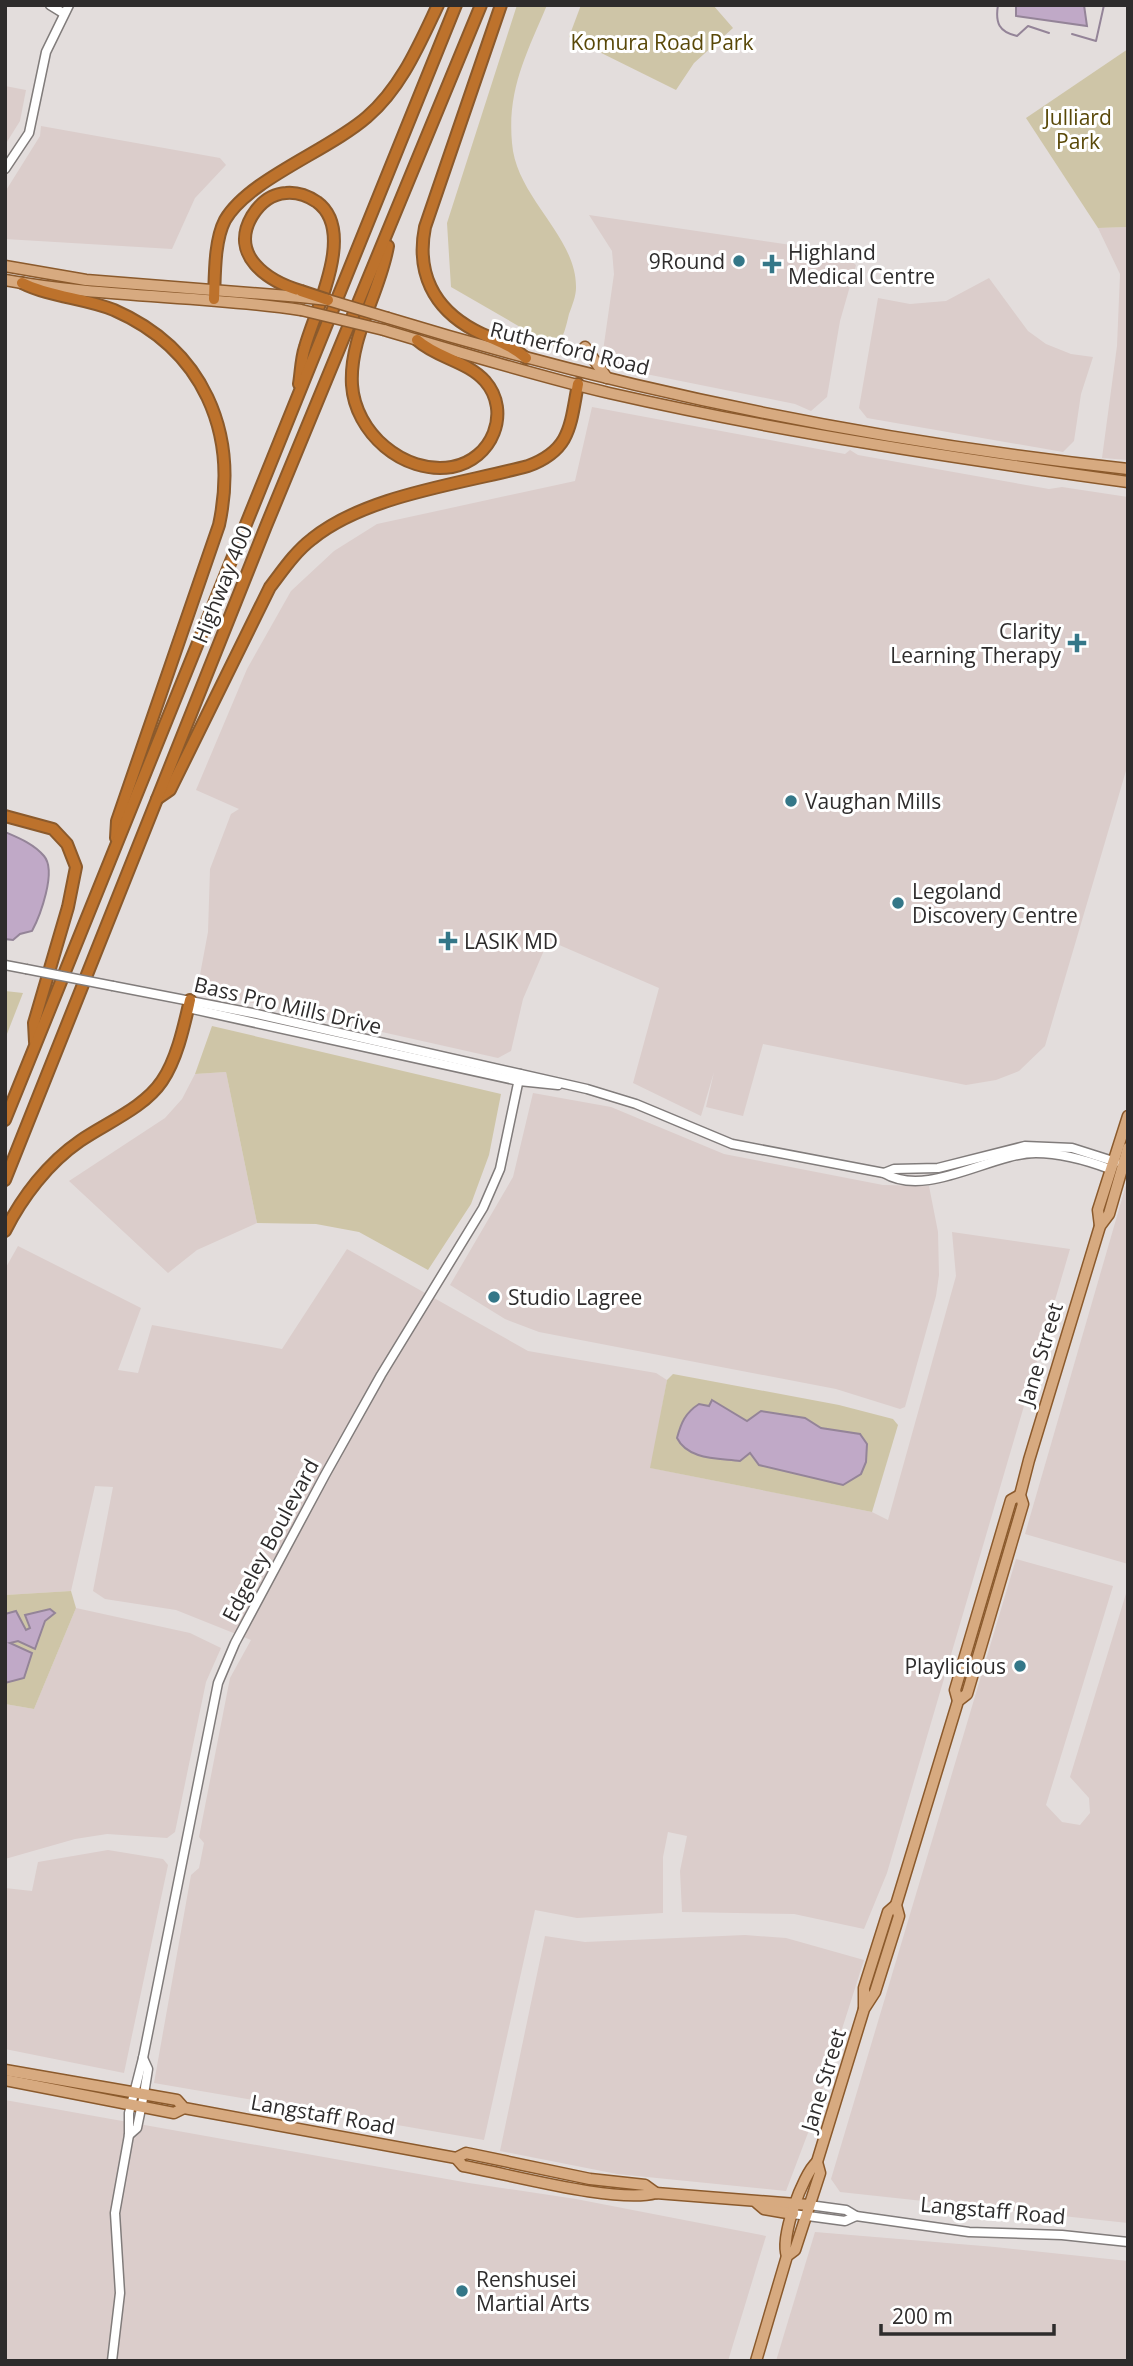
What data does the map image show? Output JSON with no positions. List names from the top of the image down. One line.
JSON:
{"streets":{"highway":["Highway 400"],"main road":["Rutherford Road","Jane Street","Langstaff Road"],"street":["Bass Pro Mills Drive","Edgeley Boulevard"]},"crossings":[["Bass Pro Mills Drive","Jane Street"],["Bass Pro Mills Drive","Edgeley Boulevard"],["Jane Street","Langstaff Road"],["Edgeley Boulevard","Langstaff Road"]],"parks":["Komura Road Park","Julliard Park"],"places":{"other":["9Round","Vaughan Mills","Legoland Discovery Centre","Studio Lagree","Playlicious","Renshusei Martial Arts"],"health":["Highland Medical Centre","Clarity Learning Therapy","LASIK MD"]},"scale_bar":"200 m"}
